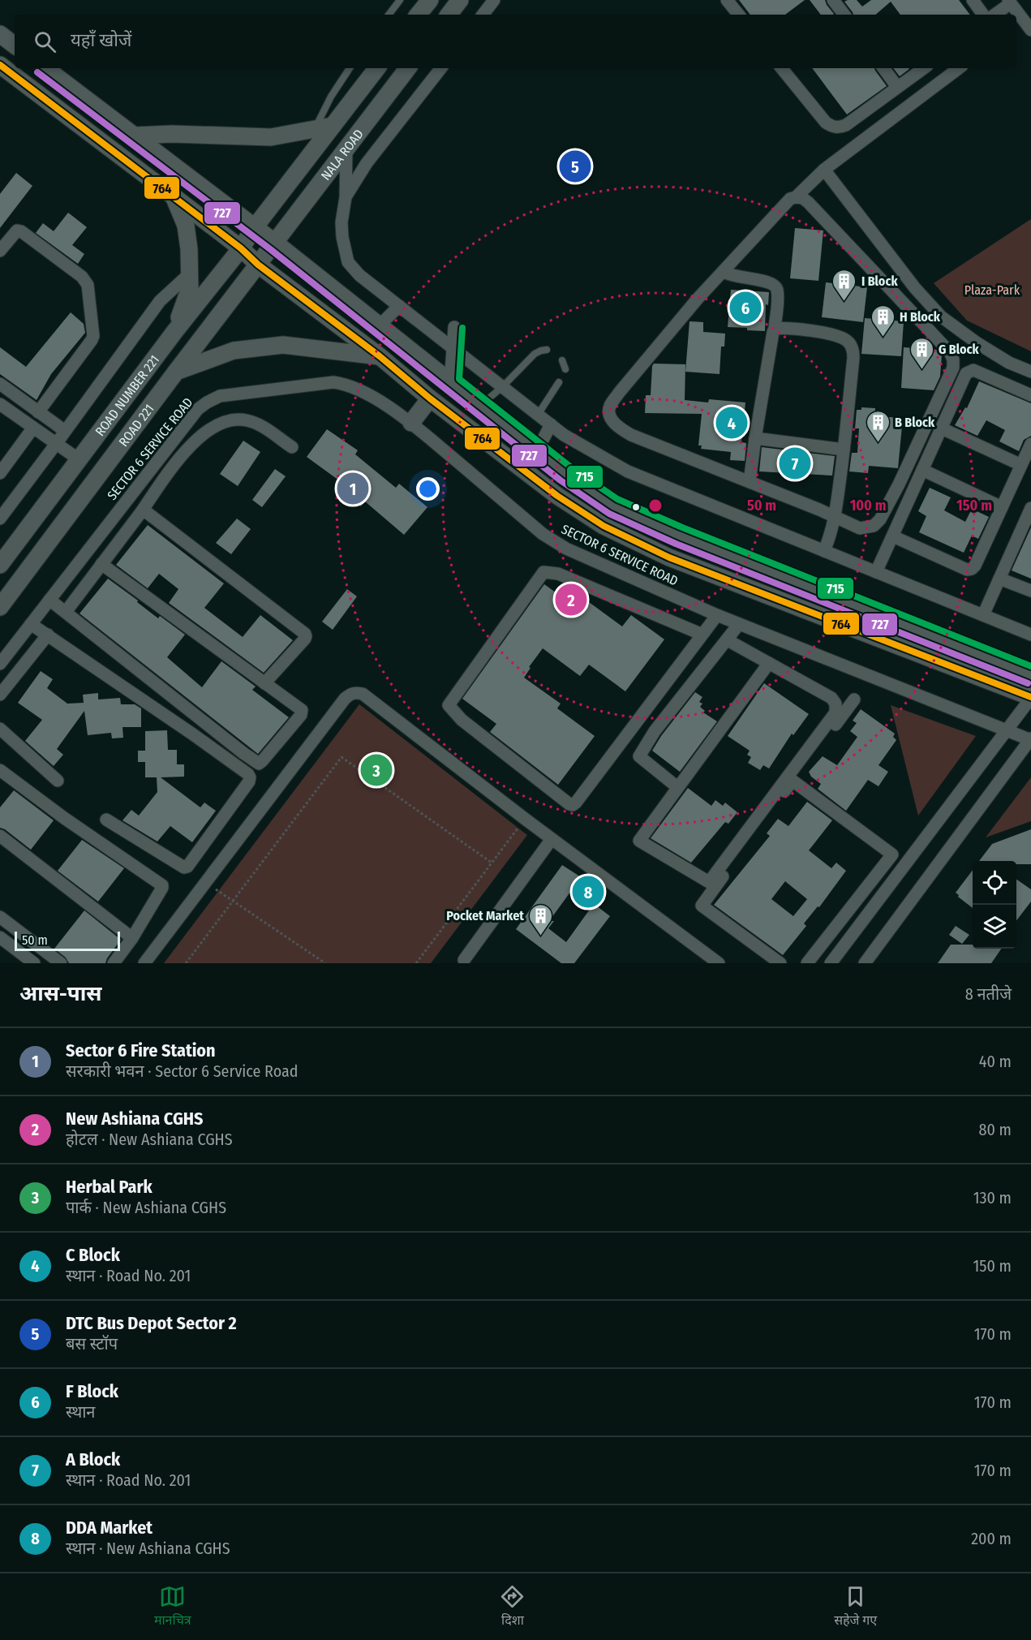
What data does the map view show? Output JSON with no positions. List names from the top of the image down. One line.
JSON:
{"streets":{"main road":["NALA ROAD","ROAD NUMBER 221","ROAD 221"],"street":["SECTOR 6 SERVICE ROAD"]},"crossings":[["NALA ROAD","ROAD NUMBER 221"],["NALA ROAD","ROAD 221"]],"parks":["Plaza-Park"],"places":{"building":["I Block","H Block","G Block","B Block","Pocket Market"]},"lines":["transit line 764","transit line 727","transit line 715"],"scale_bar":"50 m","page":{"search":"यहाँ खोजें","pins":["5","6","4","7","1","2","3","8"],"scale":"50 m","heading":["आस-पास","8 नतीजे"],"list":[{"mark":"1","name":"Sector 6 Fire Station","note":"सरकारी भवन · Sector 6 Service Road","value":"40 m"},{"mark":"2","name":"New Ashiana CGHS","note":"होटल · New Ashiana CGHS","value":"80 m"},{"mark":"3","name":"Herbal Park","note":"पार्क · New Ashiana CGHS","value":"130 m"},{"mark":"4","name":"C Block","note":"स्थान · Road No. 201","value":"150 m"},{"mark":"5","name":"DTC Bus Depot Sector 2","note":"बस स्टॉप","value":"170 m"},{"mark":"6","name":"F Block","note":"स्थान","value":"170 m"},{"mark":"7","name":"A Block","note":"स्थान · Road No. 201","value":"170 m"},{"mark":"8","name":"DDA Market","note":"स्थान · New Ashiana CGHS","value":"200 m"}],"nav":["मानचित्र","दिशा","सहेजे गए"]},"rings":["50 m","100 m","150 m"]}
